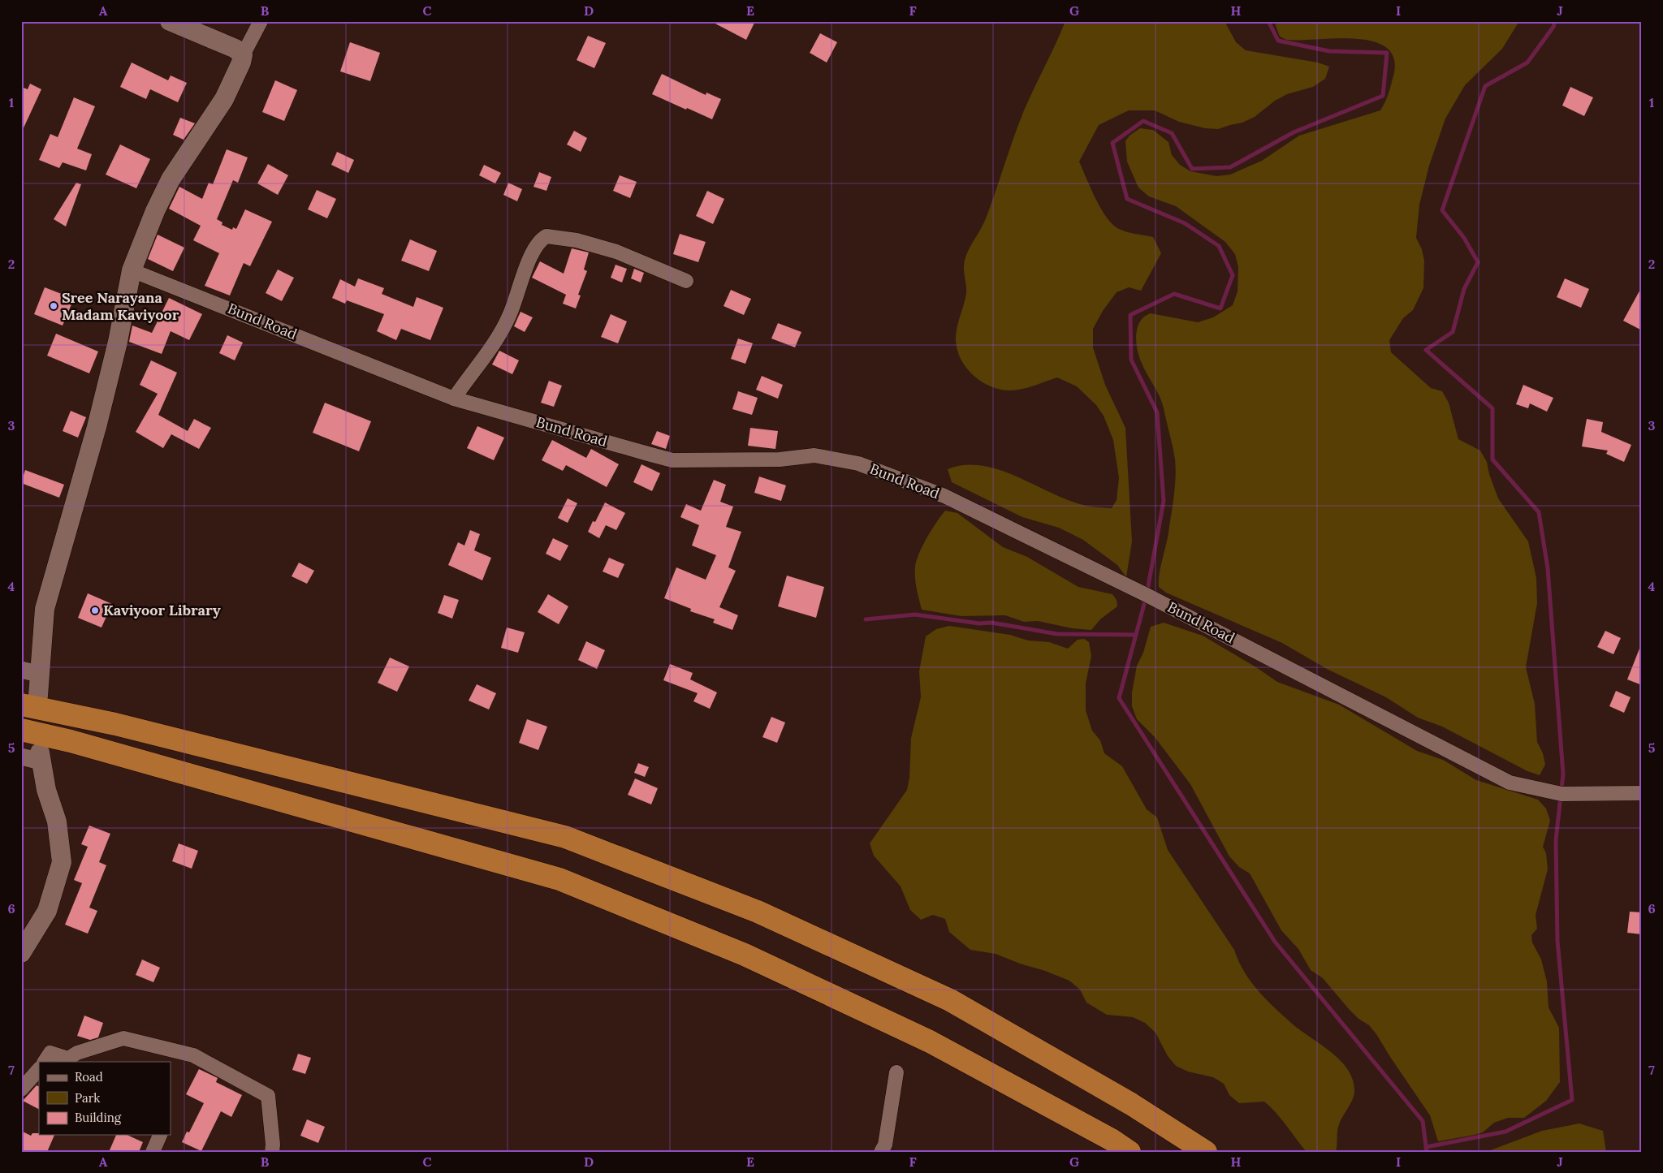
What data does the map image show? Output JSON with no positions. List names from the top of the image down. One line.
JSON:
{"streets":{"street":["Bund Road"]},"places":["Sree Narayana Madam Kaviyoor","Kaviyoor Library"],"legend":["Road","Park","Building"],"grid":{"columns":["A","B","C","D","E","F","G","H","I","J"],"rows":["1","2","3","4","5","6","7"]}}
